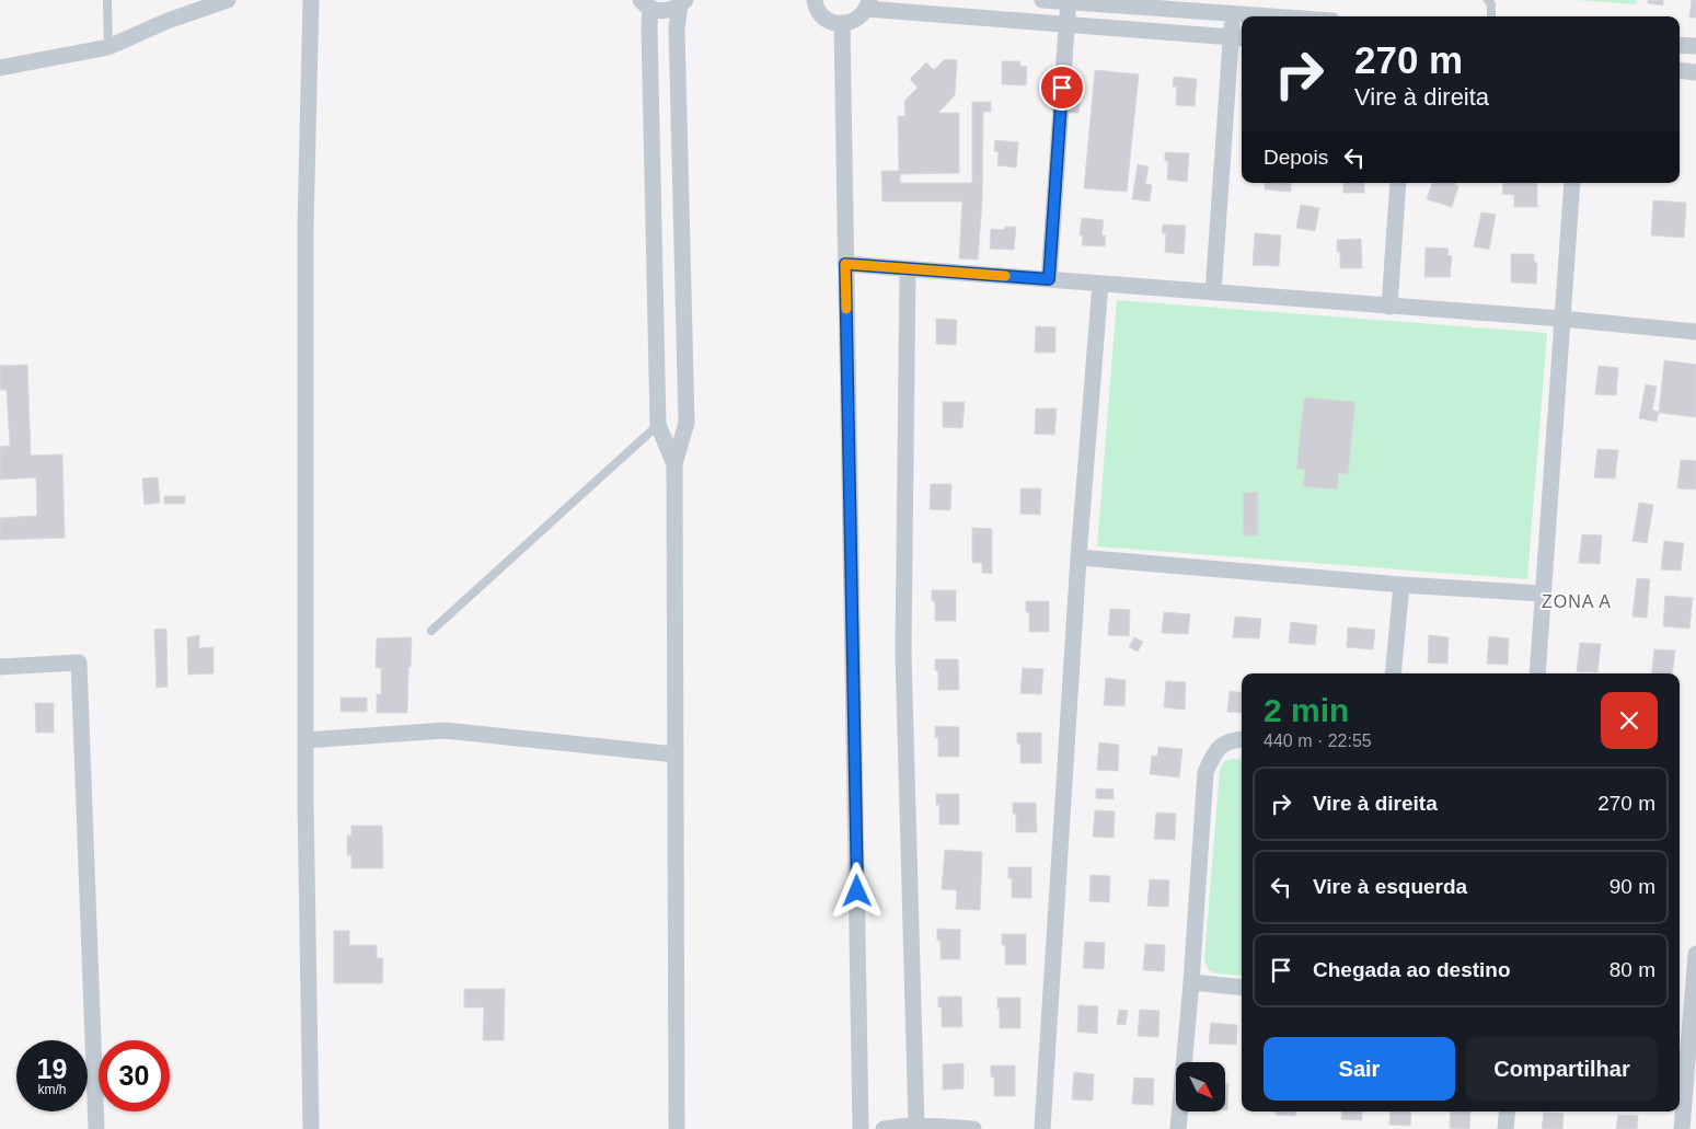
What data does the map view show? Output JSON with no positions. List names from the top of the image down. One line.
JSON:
{"districts":["ZONA A"],"north":"bottom right","page":{"turn":["270 m","Vire à direita"],"then":"Depois","heading":["2 min","440 m · 22:55"],"list":[{"name":"Vire à direita","value":"270 m"},{"name":"Vire à esquerda","value":"90 m"},{"name":"Chegada ao destino","value":"80 m"}],"buttons":["Sair","Compartilhar"],"speed":"19 km/h","limit":"30"}}
